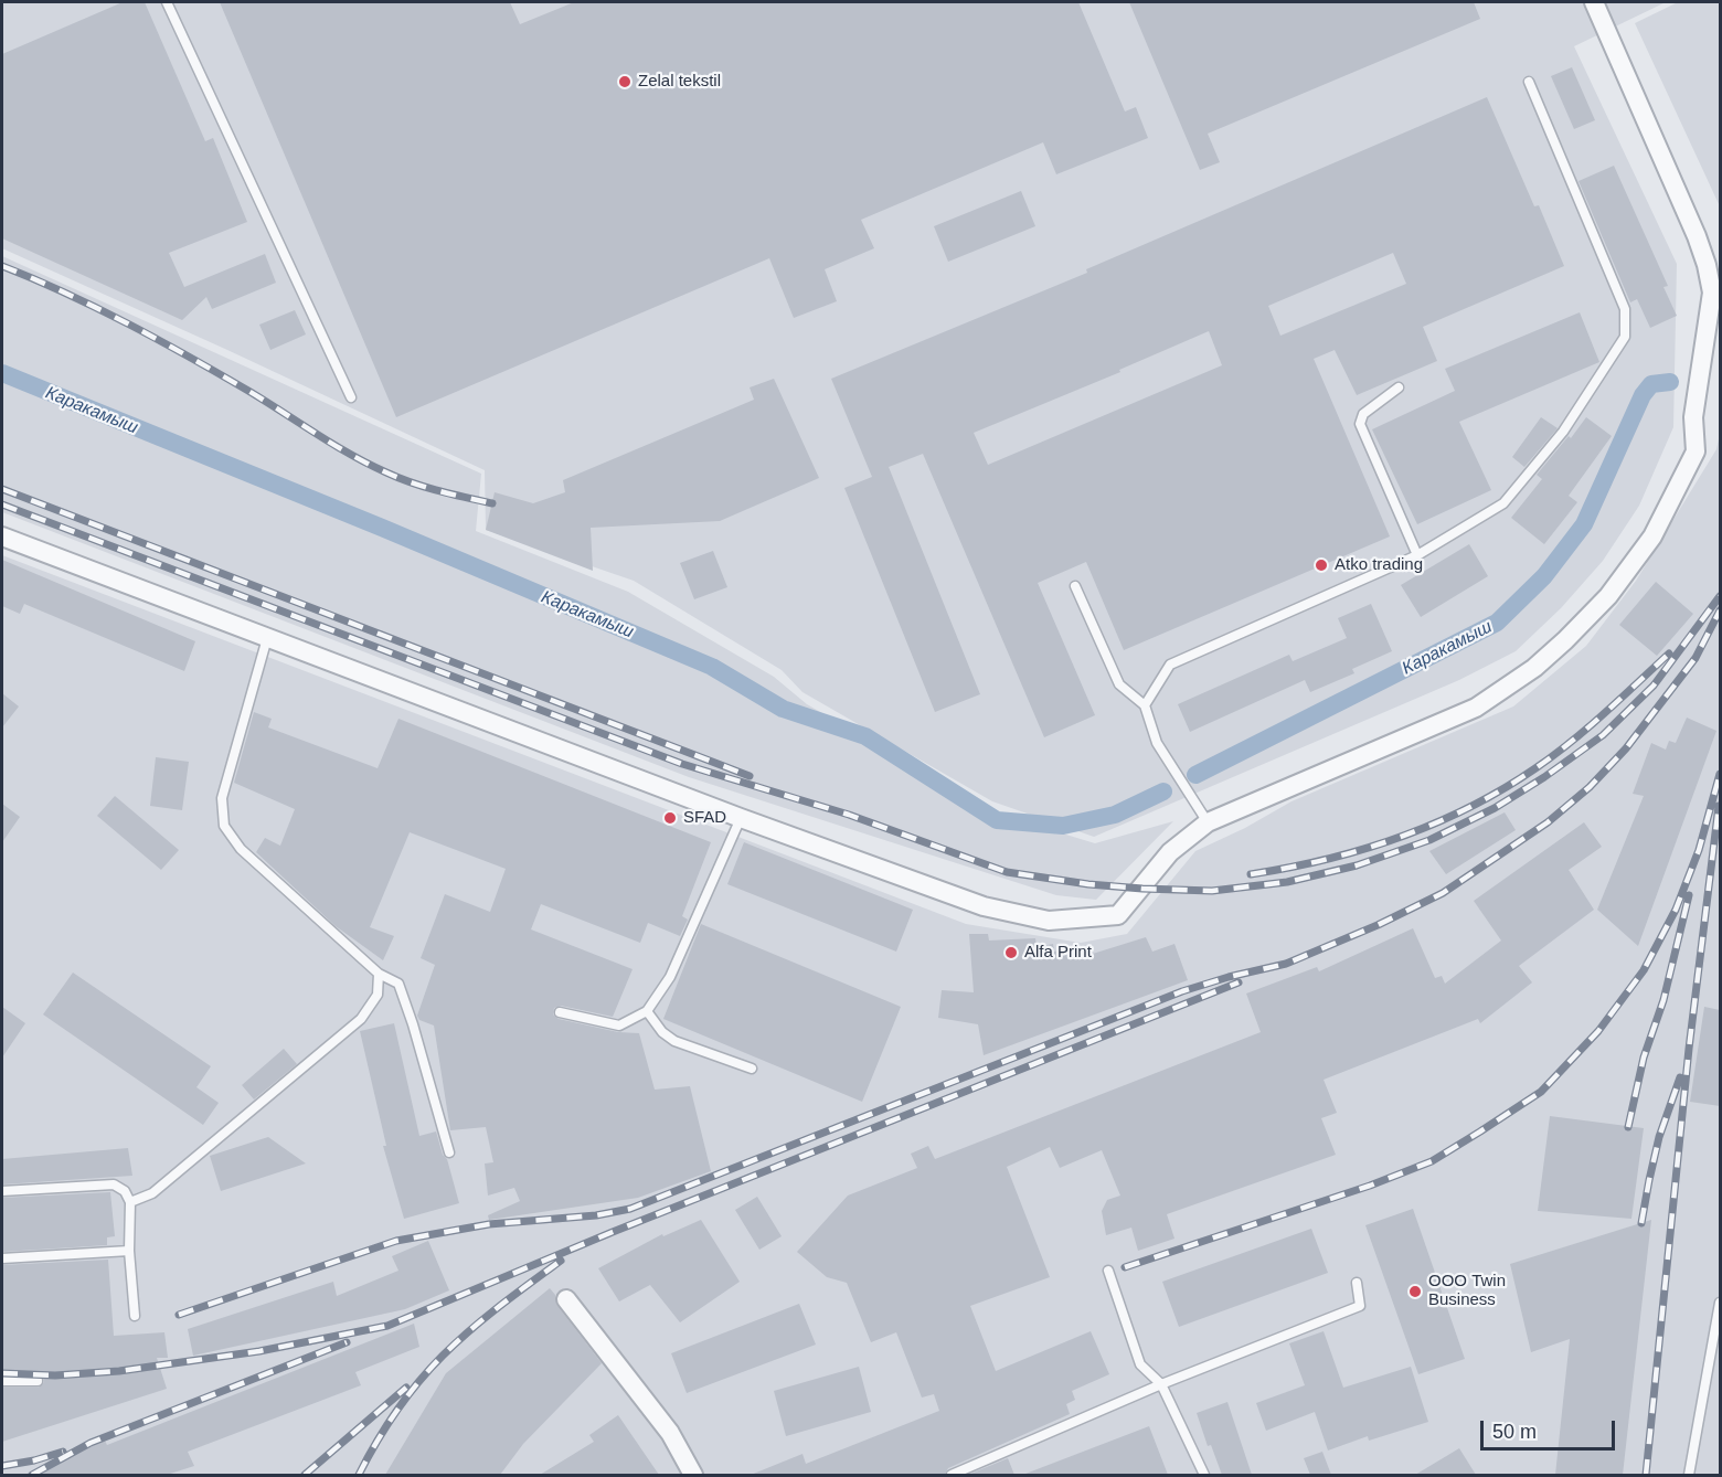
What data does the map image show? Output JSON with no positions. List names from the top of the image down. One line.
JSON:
{"water":["Каракамыш"],"places":["Zelal tekstil","Atko trading","SFAD","Alfa Print","ООО Twin Business"],"scale_bar":"50 m"}
